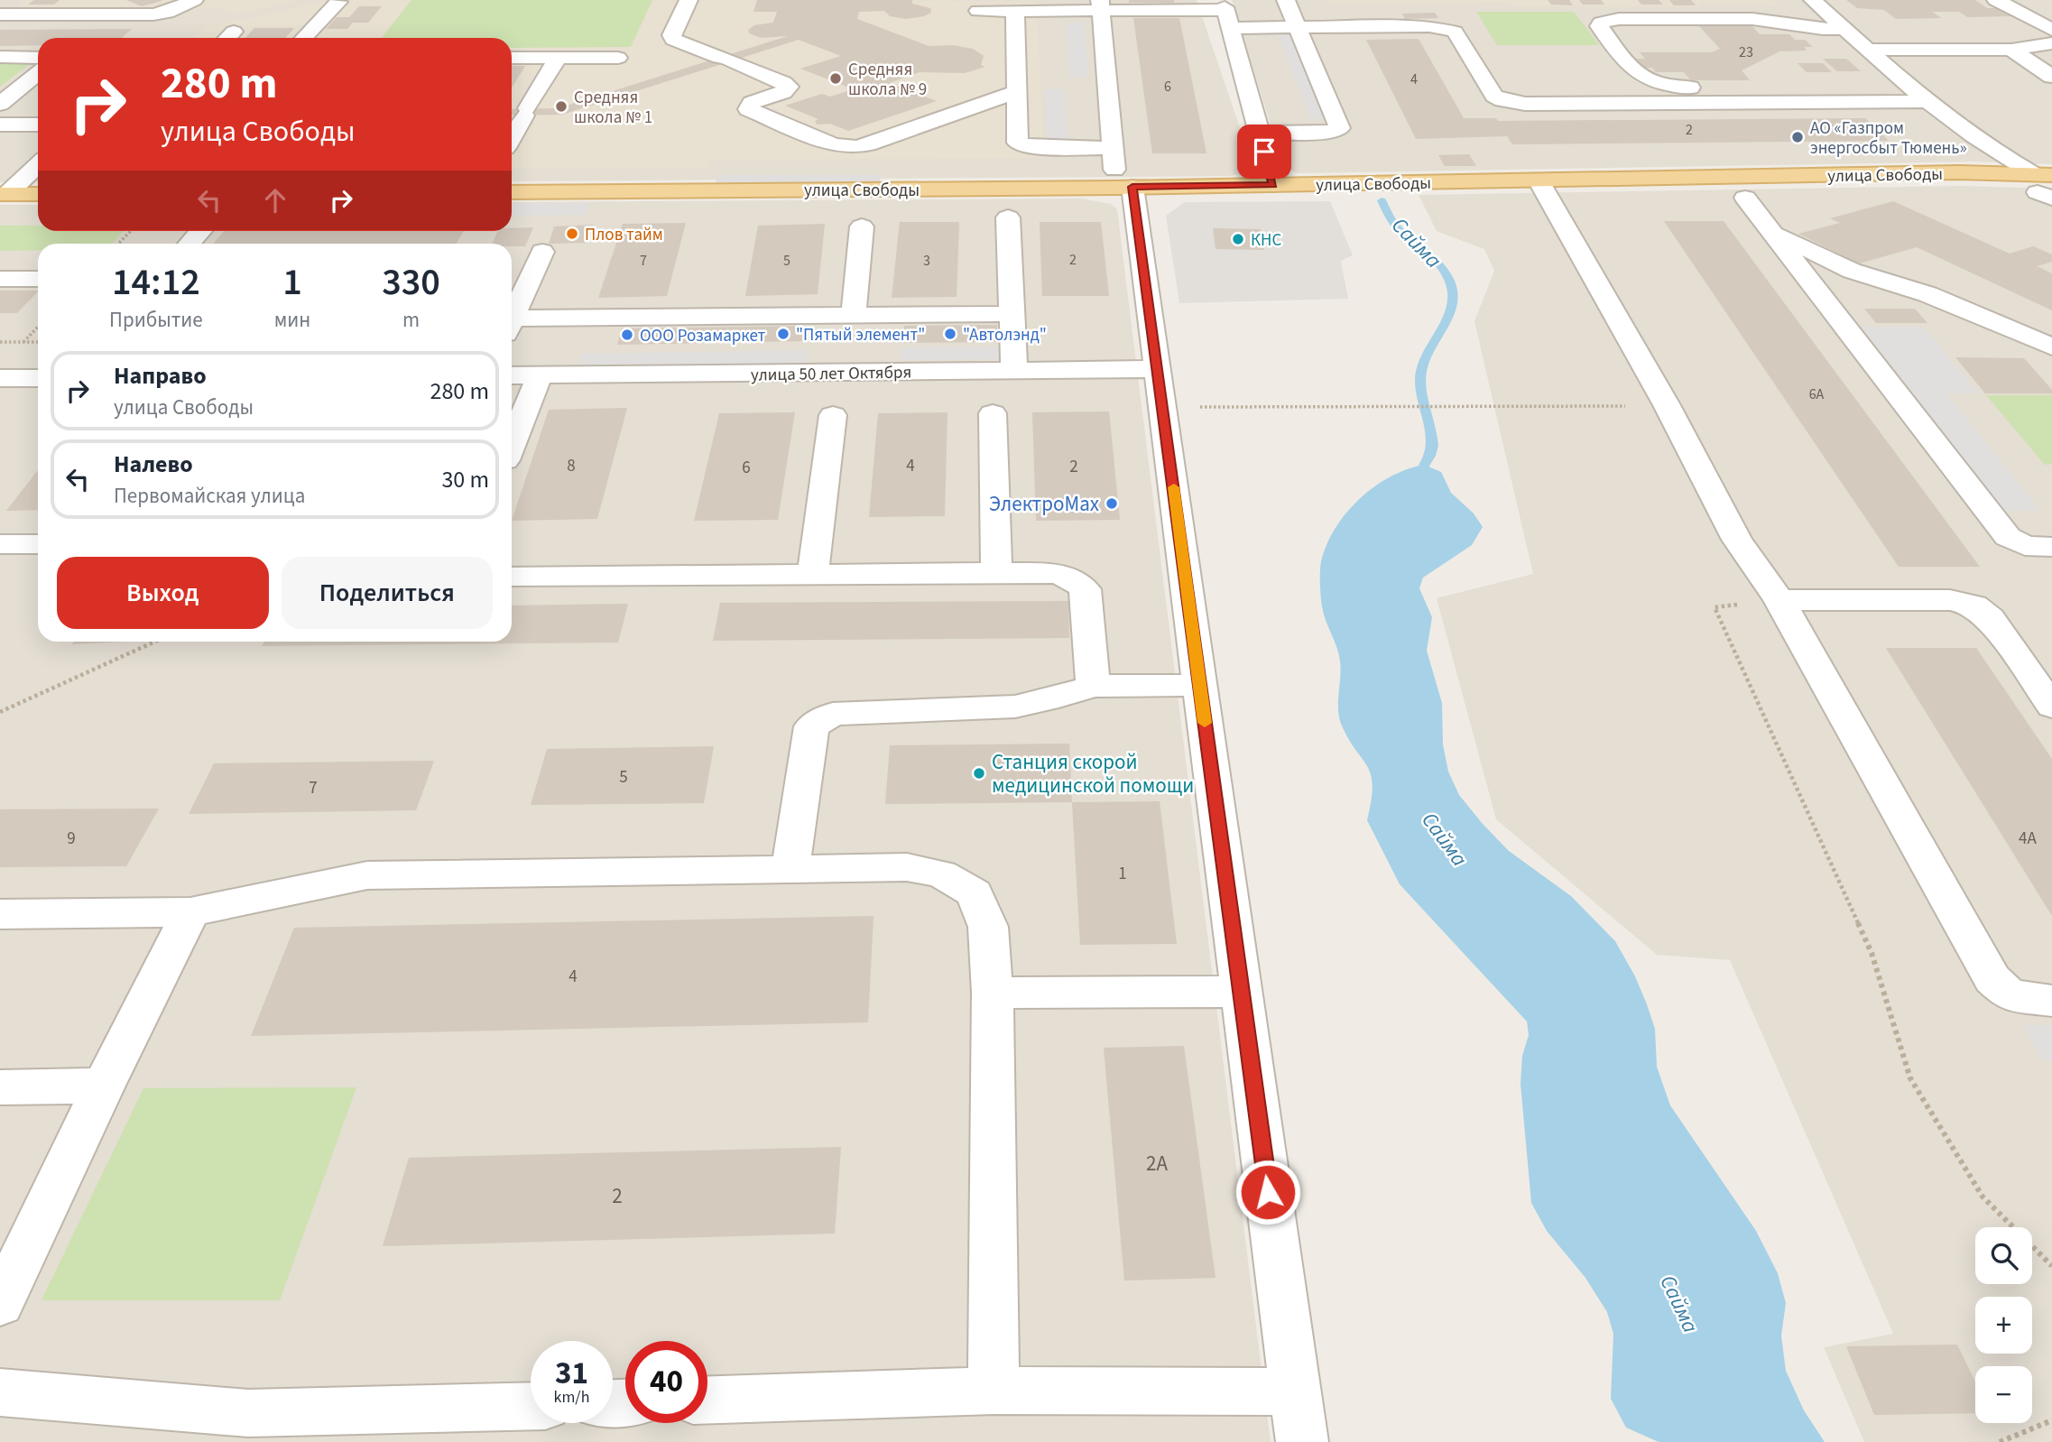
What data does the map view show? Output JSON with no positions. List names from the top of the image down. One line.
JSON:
{"streets":{"main road":["улица Свободы"],"street":["улица 50 лет Октября"]},"water":["Сайма"],"places":["Средняя школа № 9","Средняя школа № 1","АО «Газпром энергосбыт Тюмень»","Плов тайм","КНС","\"Пятый элемент\"","\"Автолэнд\"","ООО Розамаркет","ЭлектроMax","Станция скорой медицинской помощи"],"house_numbers":["23","4","6","2","2","7","5","3","6А","8","4","2","6","5","7","9","4А","1","4","2А","2"],"page":{"turn":["280 m","улица Свободы"],"eta":["14:12","Прибытие","1","мин","330","m"],"list":[{"name":"Направо","note":"улица Свободы","value":"280 m"},{"name":"Налево","note":"Первомайская улица","value":"30 m"}],"buttons":["Выход","Поделиться"],"map_buttons":["+","−"],"speed":"31 km/h","limit":"40"}}
